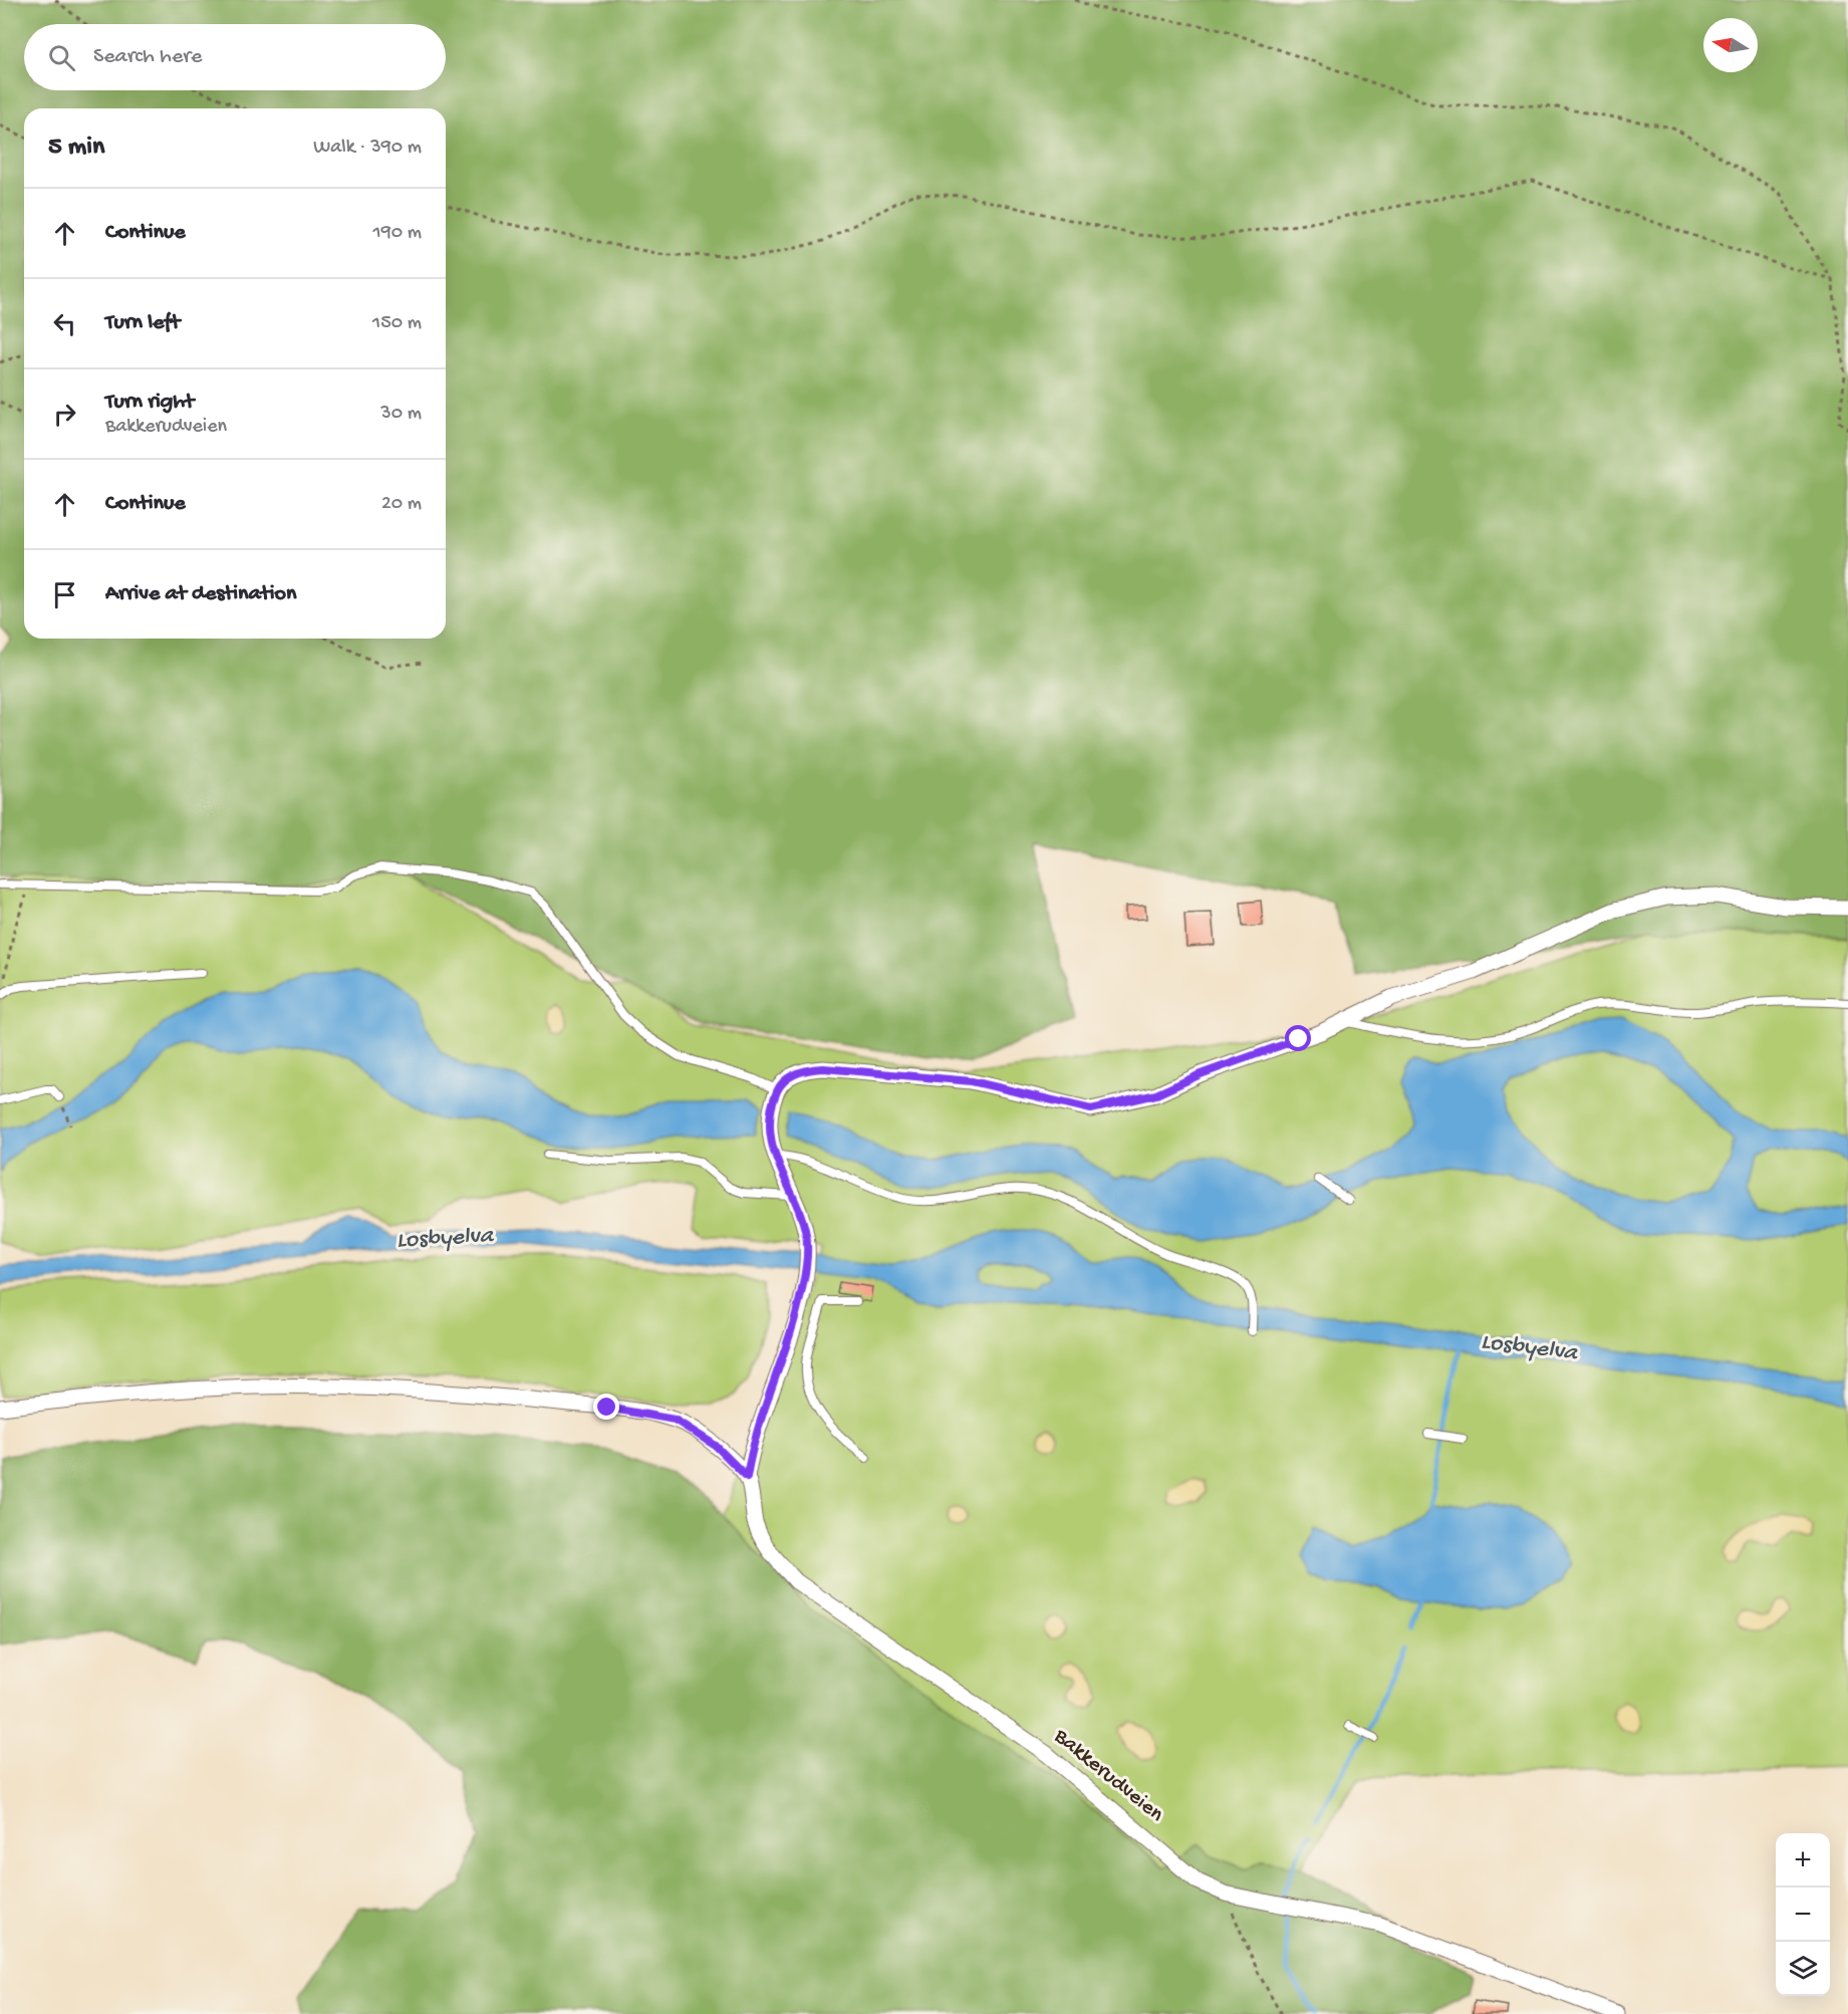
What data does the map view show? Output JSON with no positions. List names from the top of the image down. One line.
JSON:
{"streets":{"street":["Bakkerudveien"]},"water":["Losbyelva"],"north":"left","page":{"search":"Search here","heading":["5 min","Walk · 390 m"],"list":[["Continue","190 m"],["Turn left","150 m"],["Turn right","Bakkerudveien","30 m"],["Continue","20 m"],"Arrive at destination"],"map_buttons":["+","−"]}}
